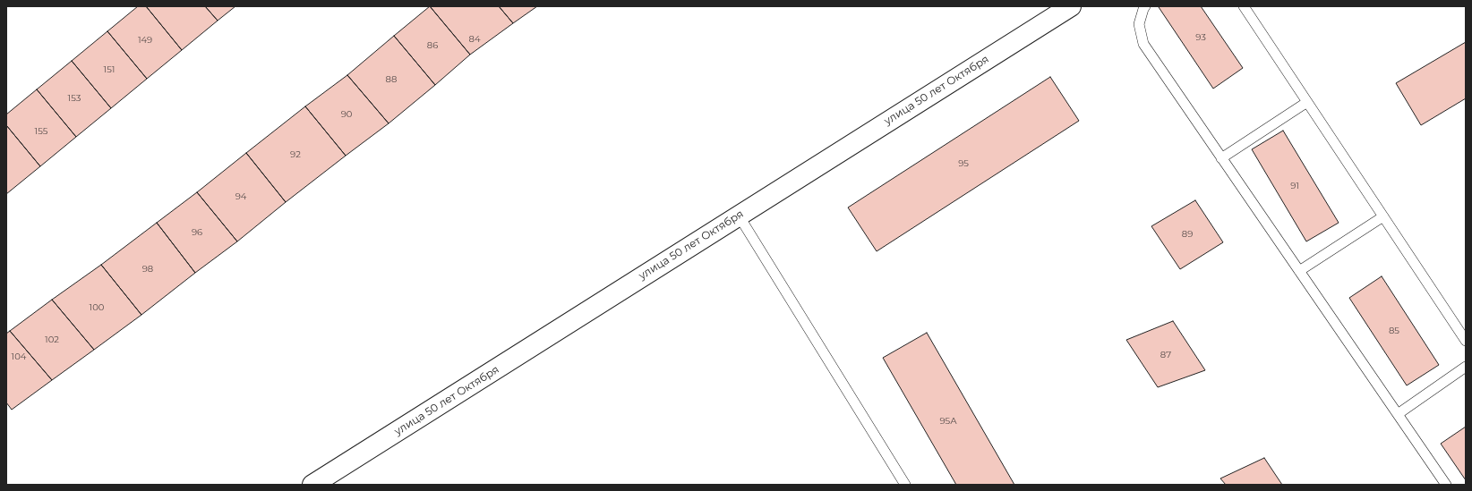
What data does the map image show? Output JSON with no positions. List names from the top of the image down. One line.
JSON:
{"streets":{"highway":["улица 50 лет Октября"]},"house_numbers":["93","84","149","86","151","88","153","90","155","92","95","91","94","96","89","98","100","85","102","87","104","95А"]}
